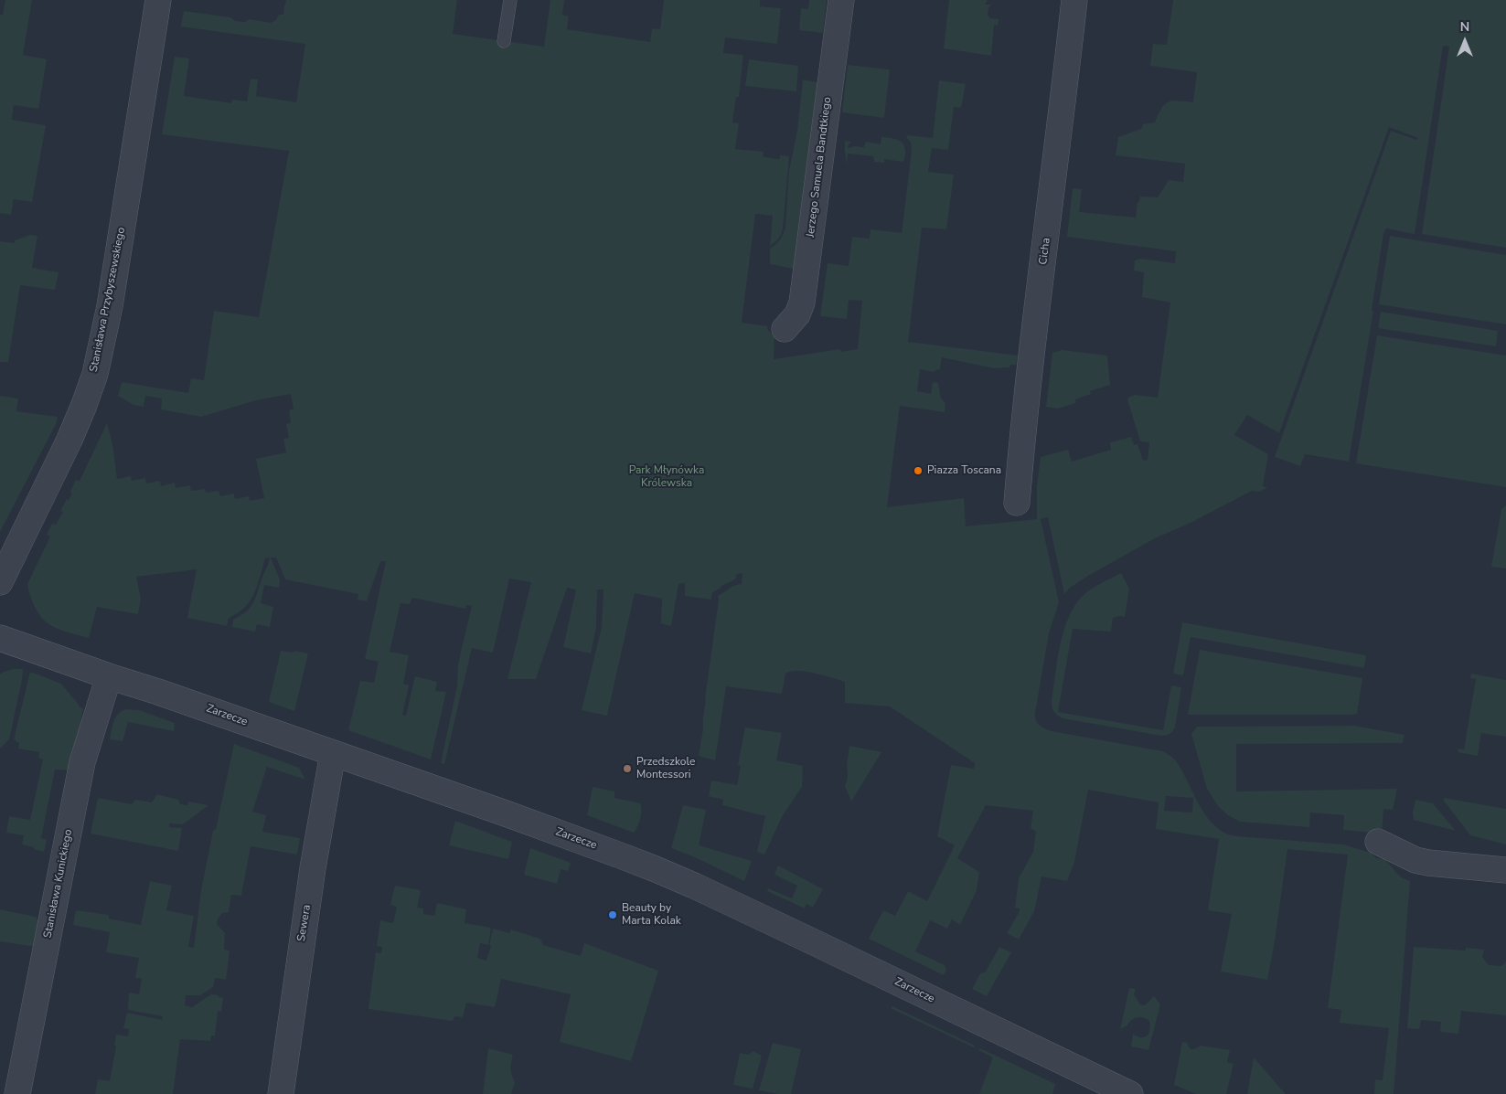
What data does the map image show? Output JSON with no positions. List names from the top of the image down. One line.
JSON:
{"streets":{"street":["Jerzego Samuela Bandtkiego","Cicha","Stanisława Przybyszewskiego","Zarzecze","Stanisława Kunickiego","Sewera"]},"crossings":[["Zarzecze","Stanisława Kunickiego"],["Zarzecze","Sewera"]],"parks":["Park Młynówka Królewska"],"places":["Piazza Toscana","Przedszkole Montessori","Beauty by Marta Kolak"],"north":"top"}
